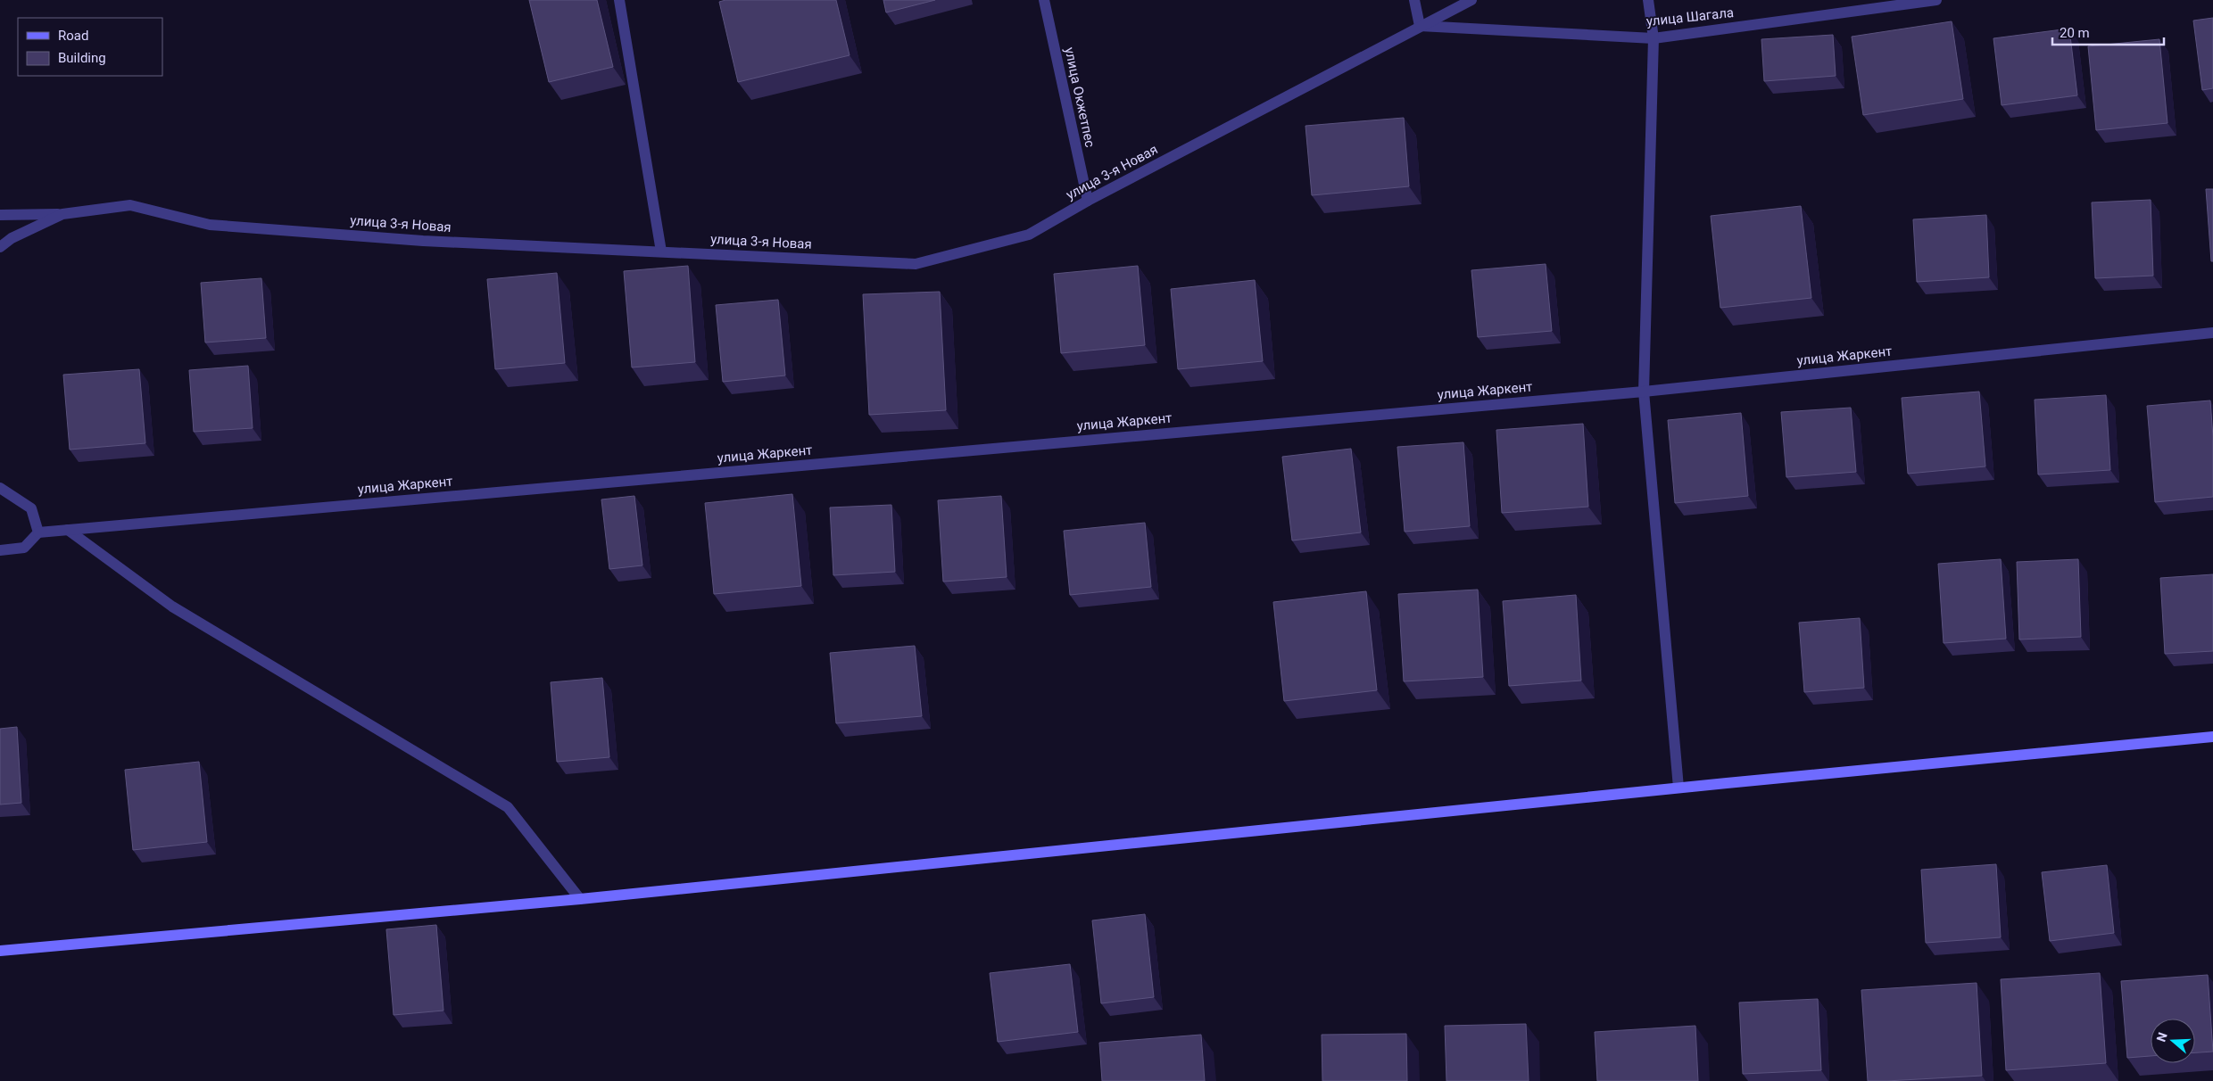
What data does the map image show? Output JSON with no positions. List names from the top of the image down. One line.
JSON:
{"streets":{"street":["улица Шагала","улица Окжетпес","улица 3-я Новая","улица Жаркент"]},"crossings":[["улица Шагала","улица 3-я Новая"],["улица Окжетпес","улица 3-я Новая"]],"legend":["Road","Building"],"scale_bar":"20 m","north":"left"}
